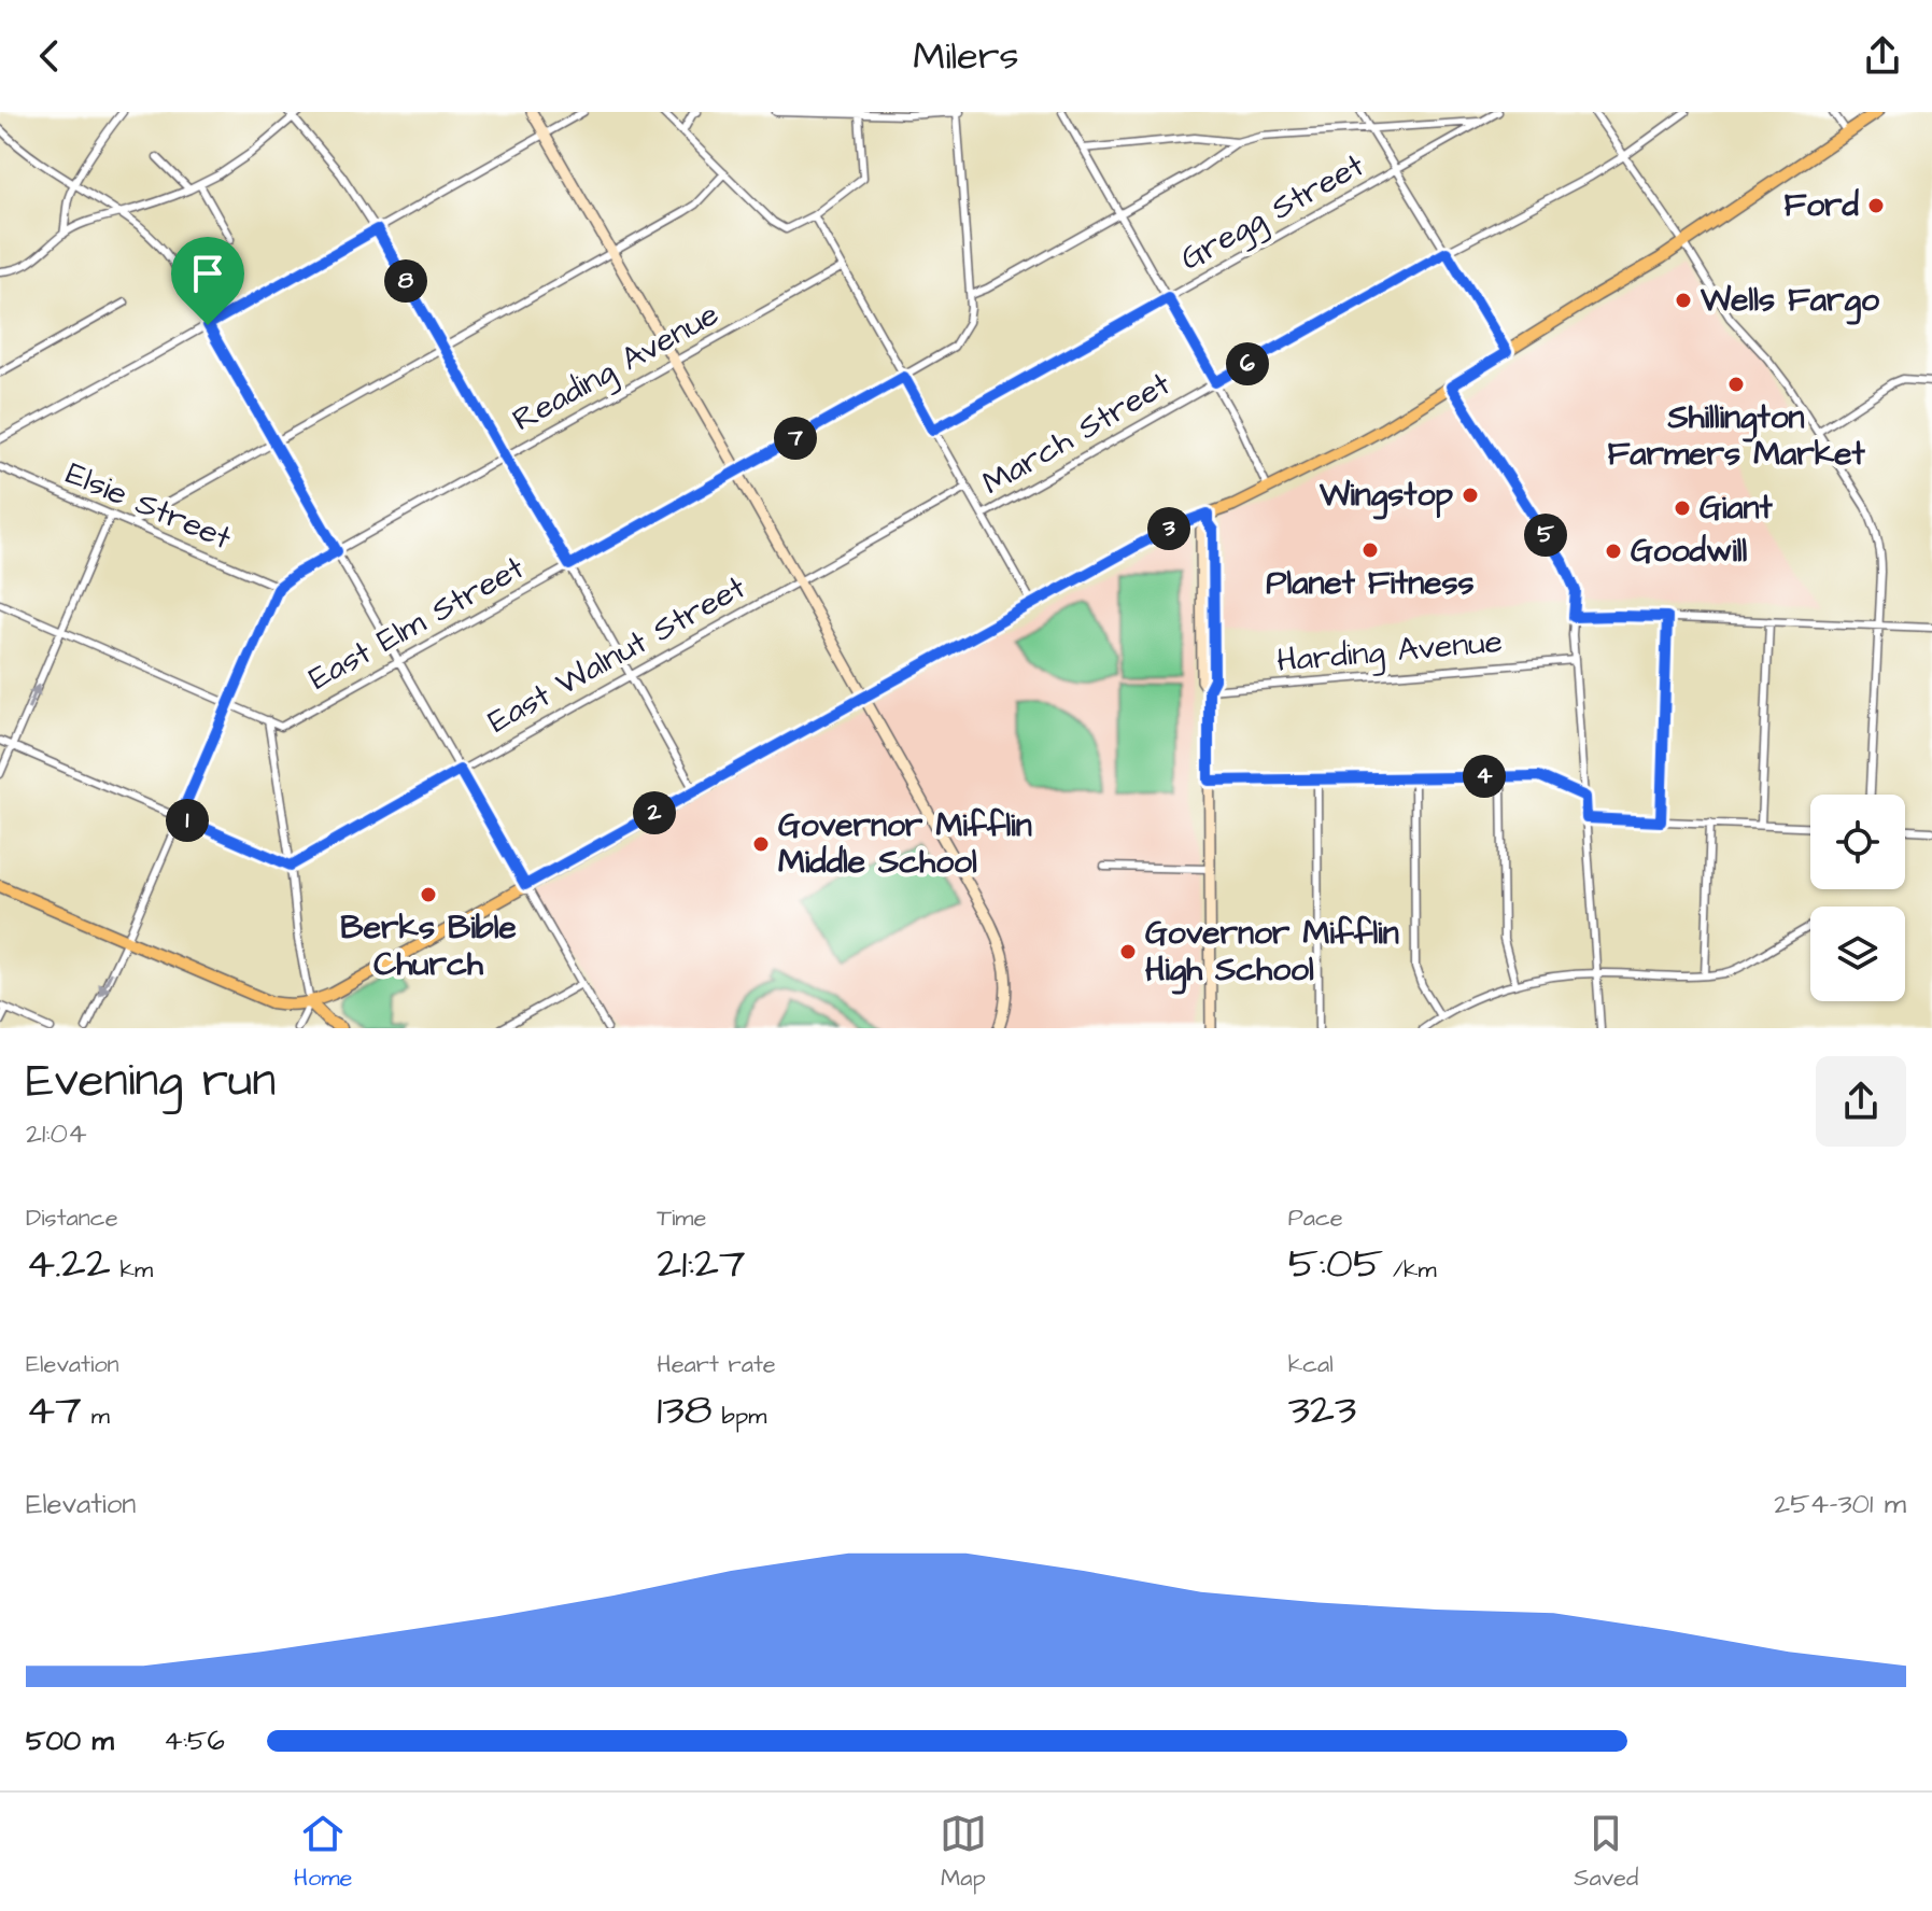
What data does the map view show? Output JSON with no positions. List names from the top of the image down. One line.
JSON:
{"streets":{"street":["Gregg Street","Reading Avenue","March Street","Elsie Street","East Elm Street","Harding Avenue","East Walnut Street"]},"crossings":[["Reading Avenue","Elsie Street"]],"places":["Ford","Wells Fargo","Shillington Farmers Market","Wingstop","Giant","Planet Fitness","Goodwill","Governor Mifflin Middle School","Berks Bible Church","Governor Mifflin High School"],"page":{"header":"Milers","pins":["8","6","7","3","5","4","2","1"],"heading":["Evening run","21:04"],"stats":[["Distance","4.22 km"],["Time","21:27"],["Pace","5:05 /km"],["Elevation","47 m"],["Heart rate","138 bpm"],["kcal","323"]],"chart":["Elevation","254–301 m"],"list":[{"name":"500 m","note":"4:56"}],"tabs":["Home","Map","Saved"]}}
